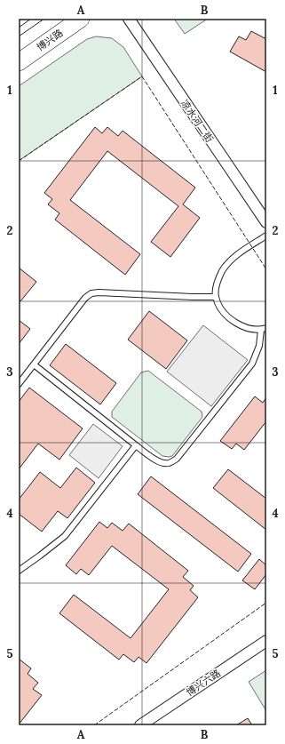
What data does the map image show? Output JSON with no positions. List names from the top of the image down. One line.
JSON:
{"streets":{"main road":["博兴路"],"street":["凉水河二街","博兴六路"]},"grid":{"columns":["A","B"],"rows":["1","2","3","4","5"]}}
